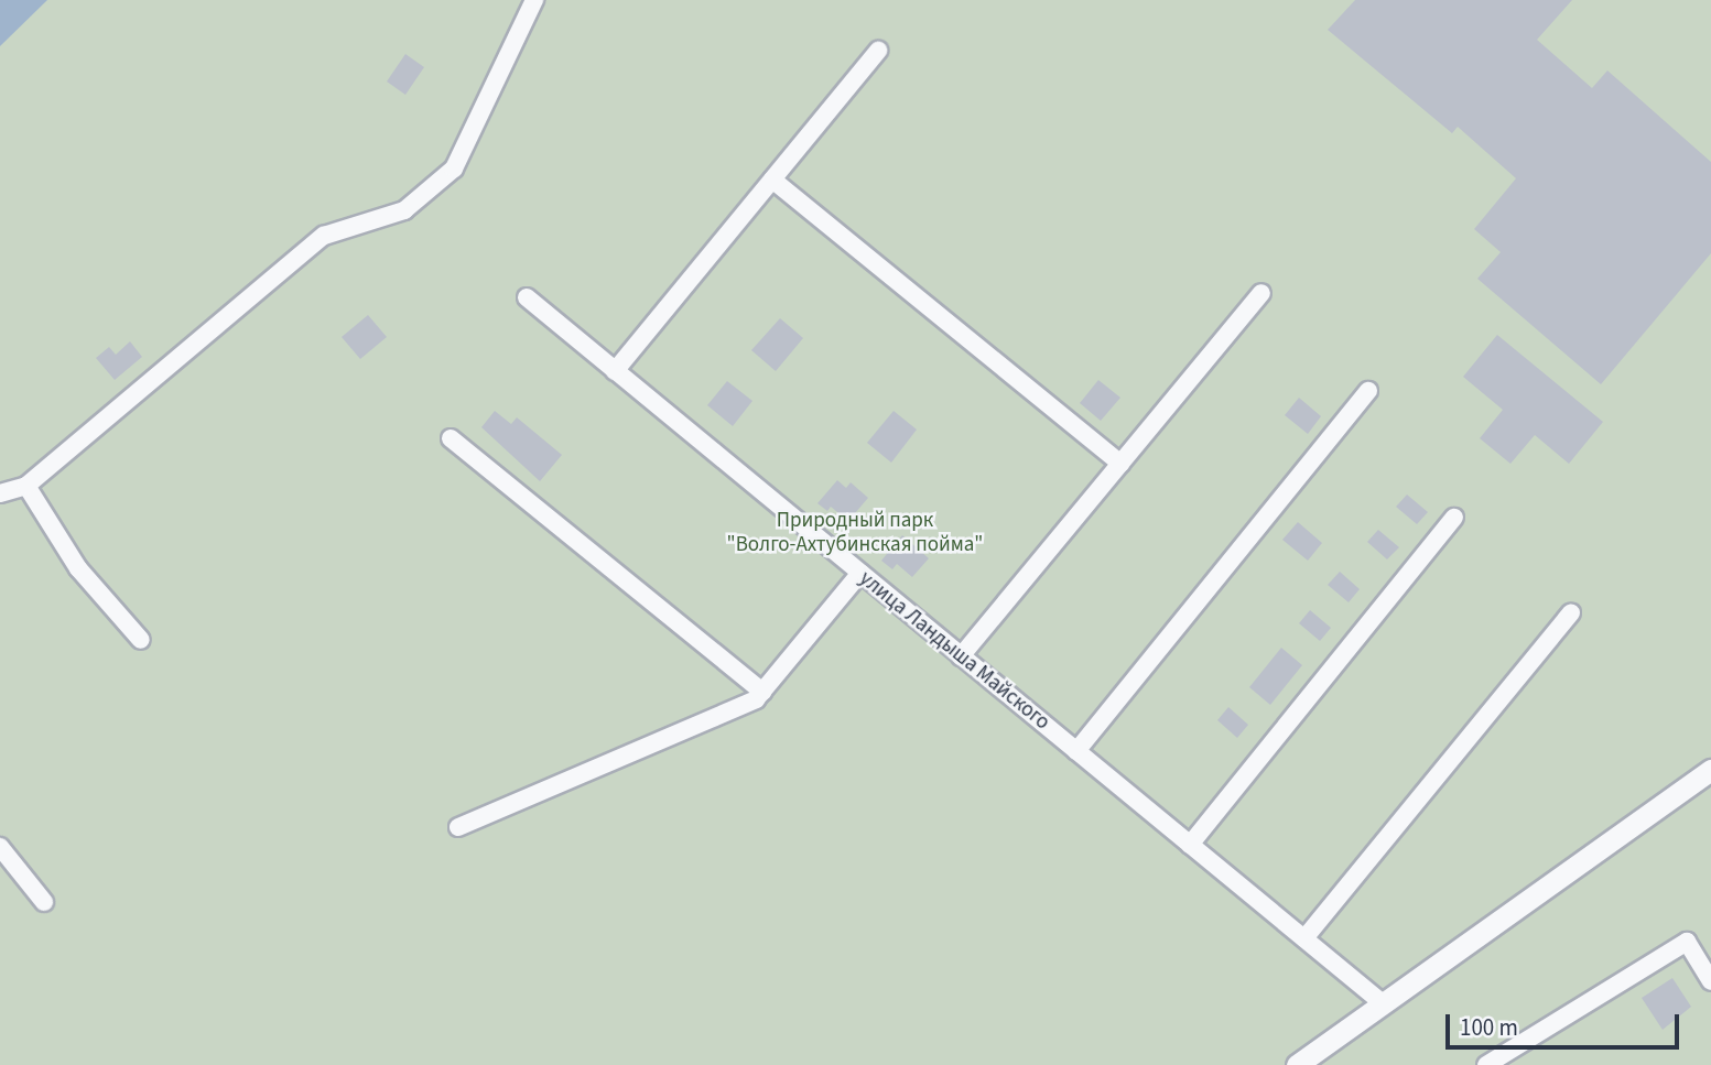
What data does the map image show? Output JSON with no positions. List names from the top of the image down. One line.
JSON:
{"streets":{"street":["улица Ландыша Майского"]},"parks":["Природный парк \"Волго-Ахтубинская пойма\""],"scale_bar":"100 m"}
